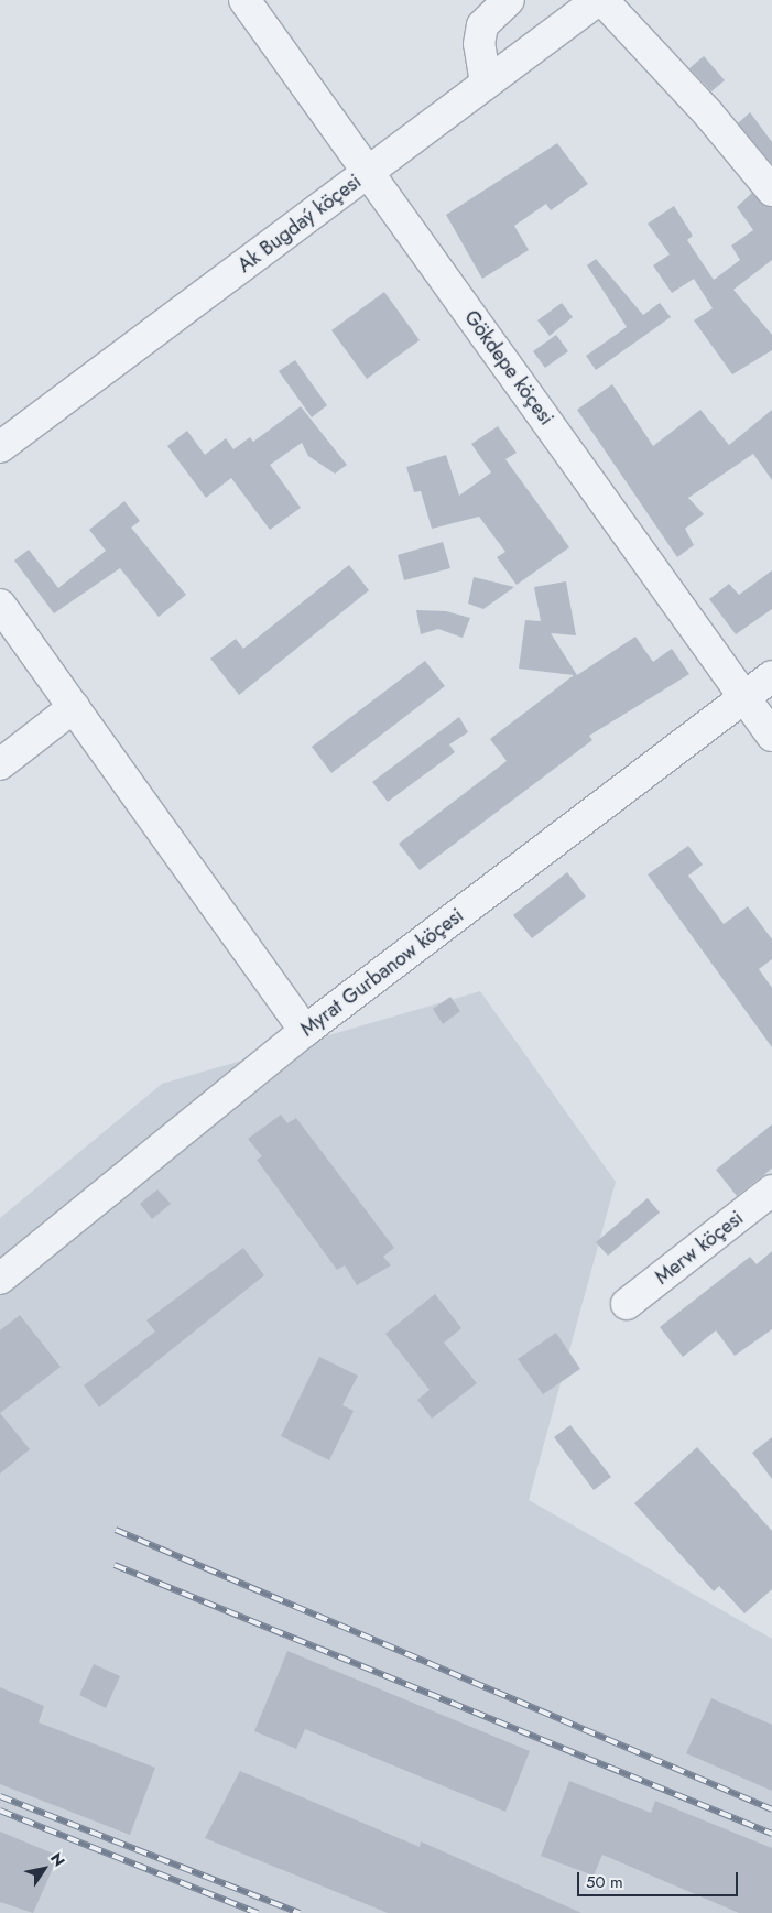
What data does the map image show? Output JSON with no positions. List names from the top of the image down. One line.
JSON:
{"streets":{"street":["Ak Bugdaý köçesi","Gökdepe köçesi","Myrat Gurbanow köçesi","Merw köçesi"]},"crossings":[["Ak Bugdaý köçesi","Gökdepe köçesi"],["Gökdepe köçesi","Myrat Gurbanow köçesi"]],"scale_bar":"50 m","north":"top right"}
